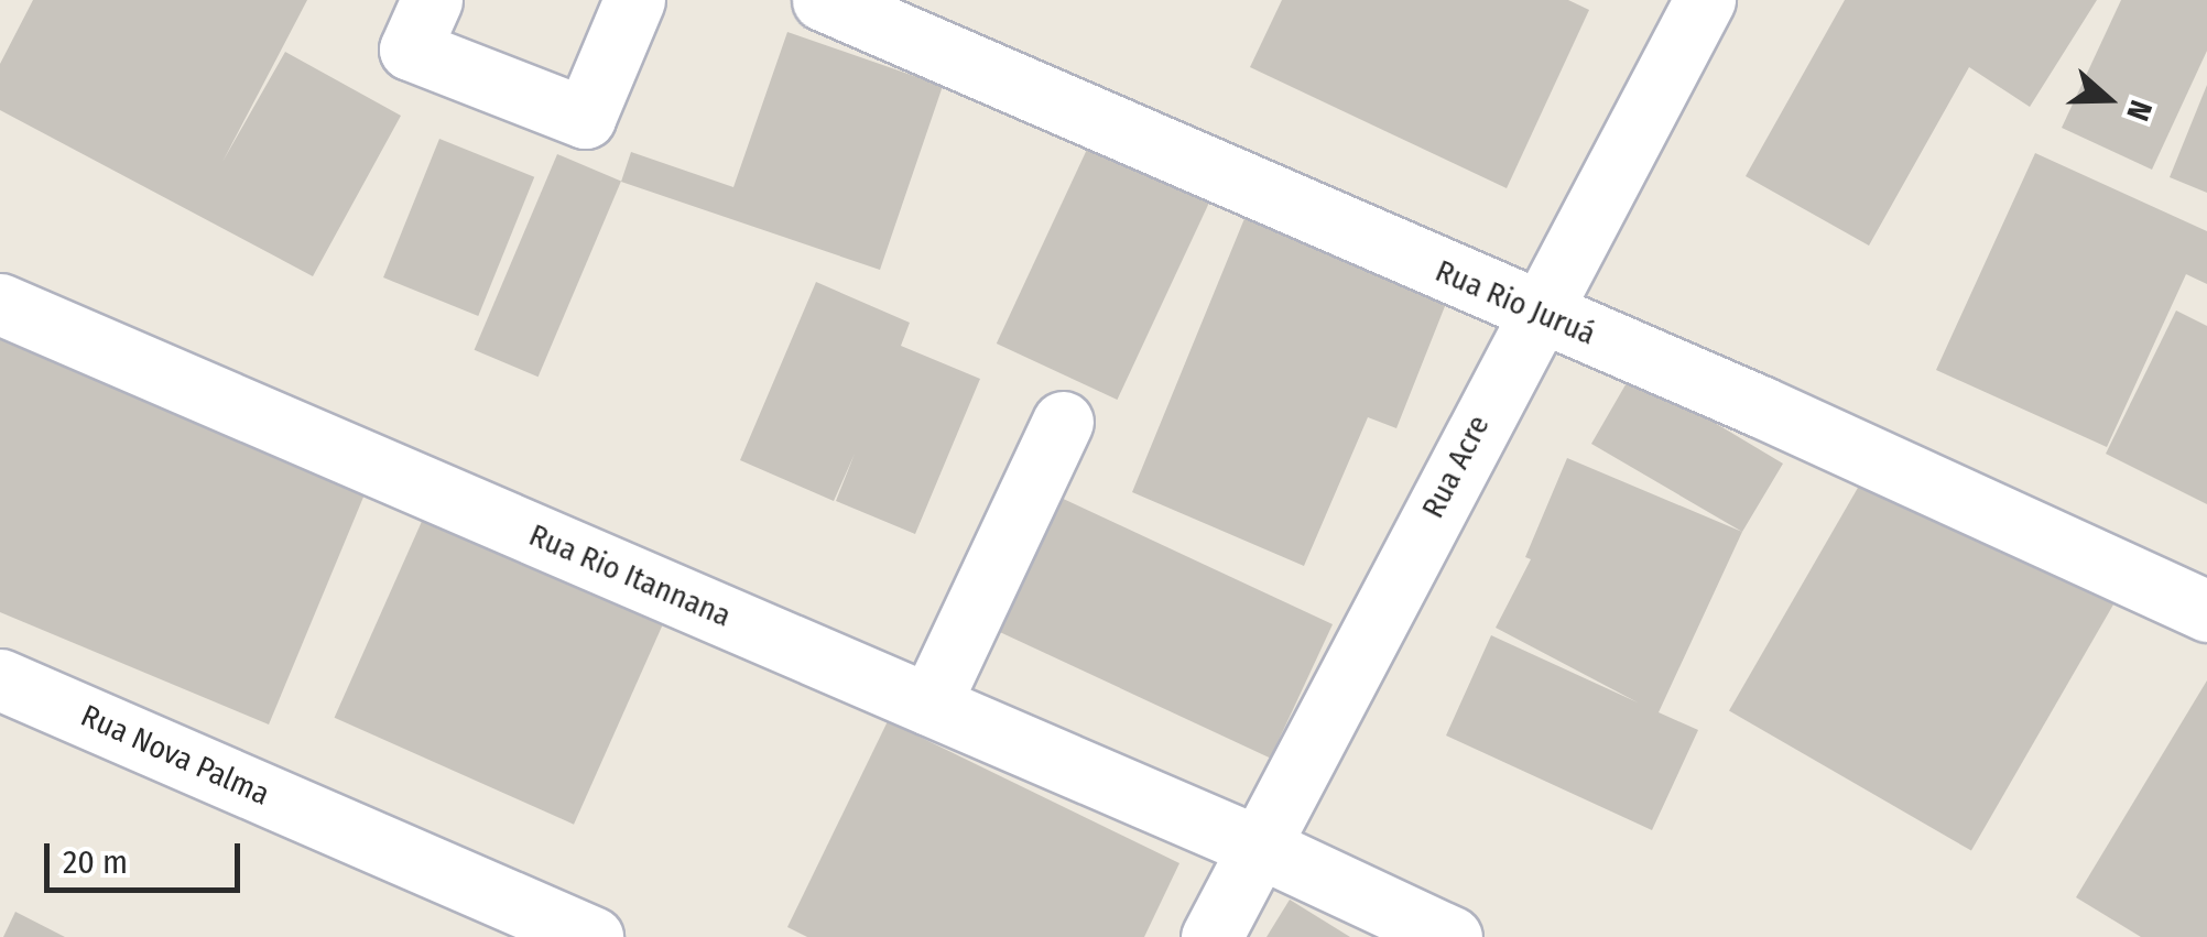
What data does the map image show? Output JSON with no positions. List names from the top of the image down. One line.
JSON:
{"streets":{"street":["Rua Rio Juruá","Rua Acre","Rua Rio Itannana","Rua Nova Palma"]},"crossings":[["Rua Rio Juruá","Rua Acre"],["Rua Acre","Rua Rio Itannana"]],"scale_bar":"20 m","north":"right"}
